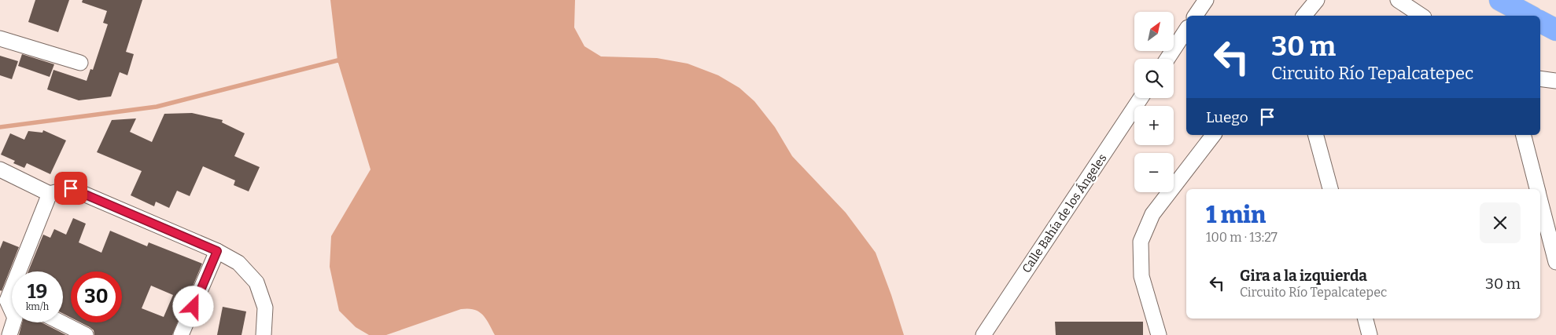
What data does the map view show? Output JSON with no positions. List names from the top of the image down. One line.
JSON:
{"streets":{"street":["Calle Bahía de los Ángeles"]},"north":"top right","page":{"map_buttons":["+","−"],"turn":["30 m","Circuito Río Tepalcatepec"],"then":"Luego","heading":["1 min","100 m · 13:27"],"list":[{"name":"Gira a la izquierda","note":"Circuito Río Tepalcatepec","value":"30 m"}],"speed":"19 km/h","limit":"30"}}
